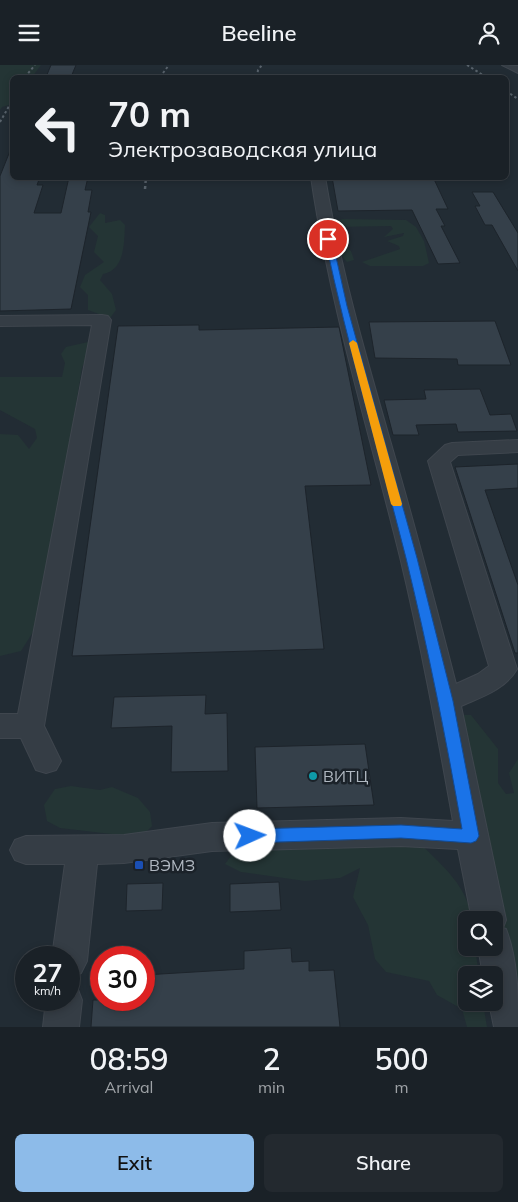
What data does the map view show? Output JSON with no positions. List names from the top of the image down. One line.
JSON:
{"places":{"other":["ВИТЦ"],"transit":["ВЭМЗ"]},"page":{"header":"Beeline","turn":["70 m","Электрозаводская улица"],"speed":"27 km/h","limit":"30","eta":["08:59","Arrival","2","min","500","m"],"buttons":["Exit","Share"]}}
